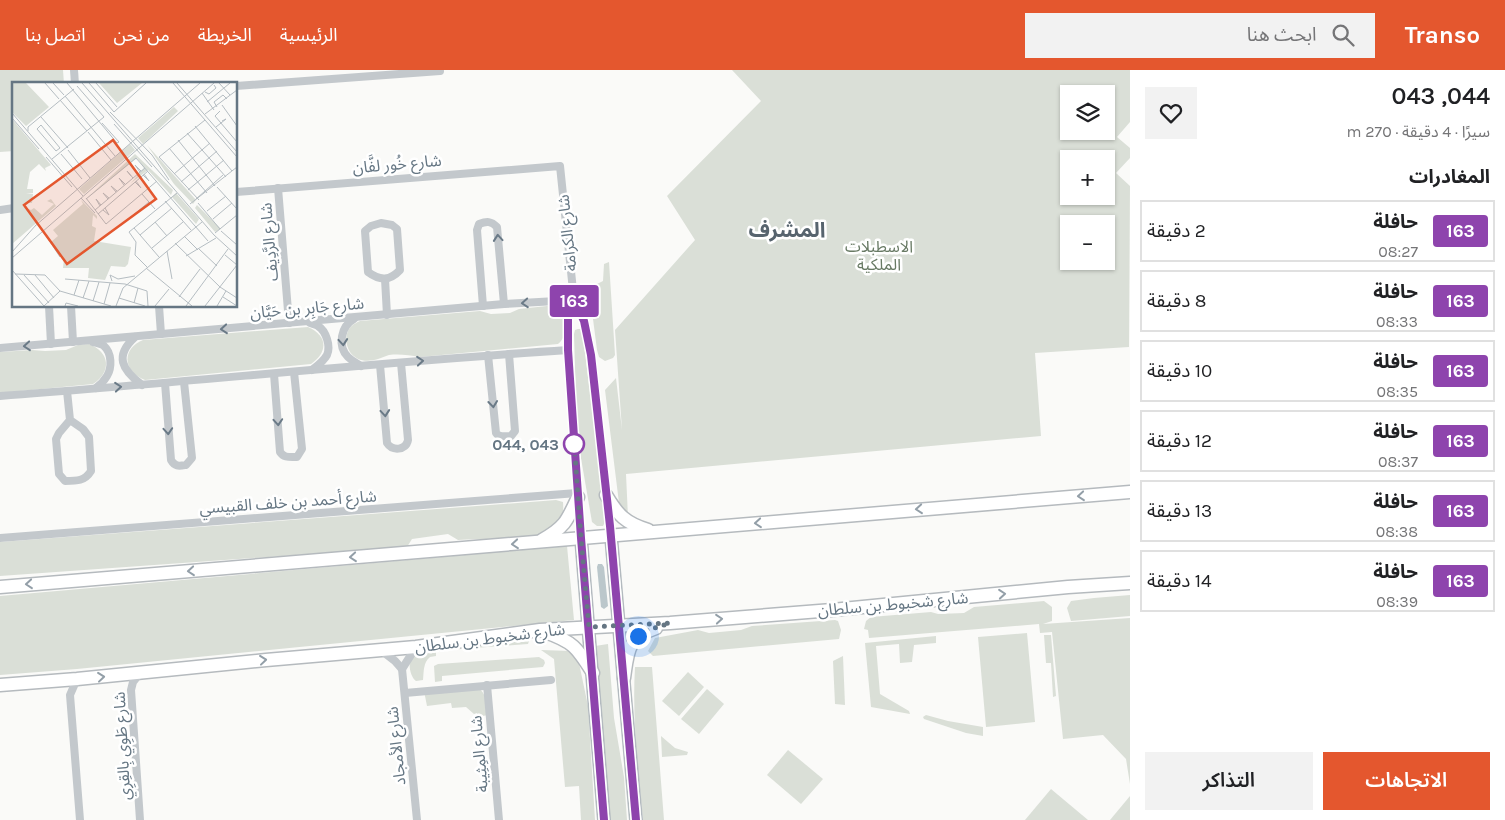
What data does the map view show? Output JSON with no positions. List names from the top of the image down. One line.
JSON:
{"streets":{"main road":["شارع الكرامة","شارع شخبوط بن سلطان"],"street":["شارع خُور لفَّان","شارع الرَّدِيف","شارع جَابِر بن حَيَّان","شارع أحمد بن خلف القبيسي","شارع طَوِي بِالقِرِي","شارع الأمجاد","شارع المِثِيبة"]},"crossings":[["شارع خُور لفَّان","شارع الكرامة"],["شارع خُور لفَّان","شارع الرَّدِيف"],["شارع الكرامة","شارع جَابِر بن حَيَّان"],["شارع الكرامة","شارع أحمد بن خلف القبيسي"],["شارع الكرامة","شارع شخبوط بن سلطان"],["شارع الرَّدِيف","شارع جَابِر بن حَيَّان"],["شارع شخبوط بن سلطان","شارع طَوِي بِالقِرِي"]],"districts":["المشرف"],"parks":["الاسطبلات الملكية"],"places":["044, 043"],"lines":["bus line 163"],"page":{"header":"Transo","search":"ابحث هنا","nav":["الرئيسية","الخريطة","من نحن","اتصل بنا"],"heading":[["044, 043","سيرًا · 4 دقيقة · 270 m"],"المغادرات"],"on_map":"163","map_buttons":["+","−"],"list":[{"mark":"163","name":"حافلة","note":"08:27","value":"2 دقيقة"},{"mark":"163","name":"حافلة","note":"08:33","value":"8 دقيقة"},{"mark":"163","name":"حافلة","note":"08:35","value":"10 دقيقة"},{"mark":"163","name":"حافلة","note":"08:37","value":"12 دقيقة"},{"mark":"163","name":"حافلة","note":"08:38","value":"13 دقيقة"},{"mark":"163","name":"حافلة","note":"08:39","value":"14 دقيقة"}],"buttons":["الاتجاهات","التذاكر"]}}
